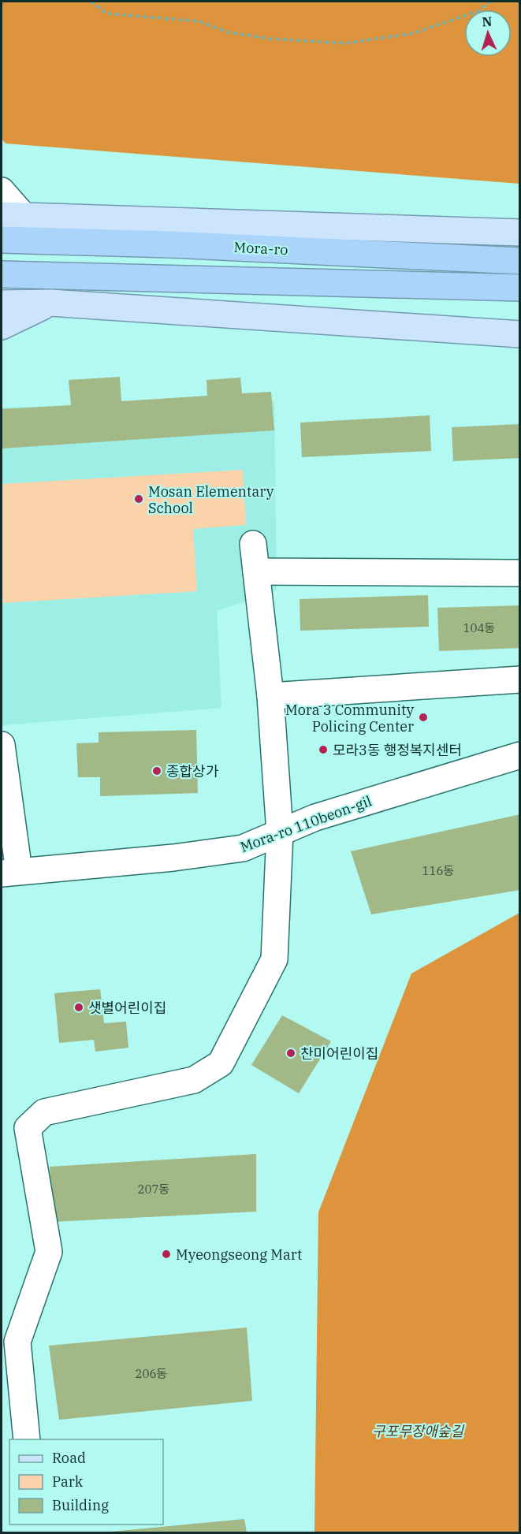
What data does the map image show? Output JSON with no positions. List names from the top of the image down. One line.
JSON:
{"streets":{"highway":["Mora-ro"],"street":["Mora-ro 110beon-gil"]},"parks":["구포무장애숲길"],"places":["Mosan Elementary School","Mora 3 Community Policing Center","모라3동 행정복지센터","종합상가","샛별어린이집","찬미어린이집","Myeongseong Mart"],"house_numbers":["104동","116동","207동","206동"],"legend":["Road","Park","Building"],"north":"top"}
